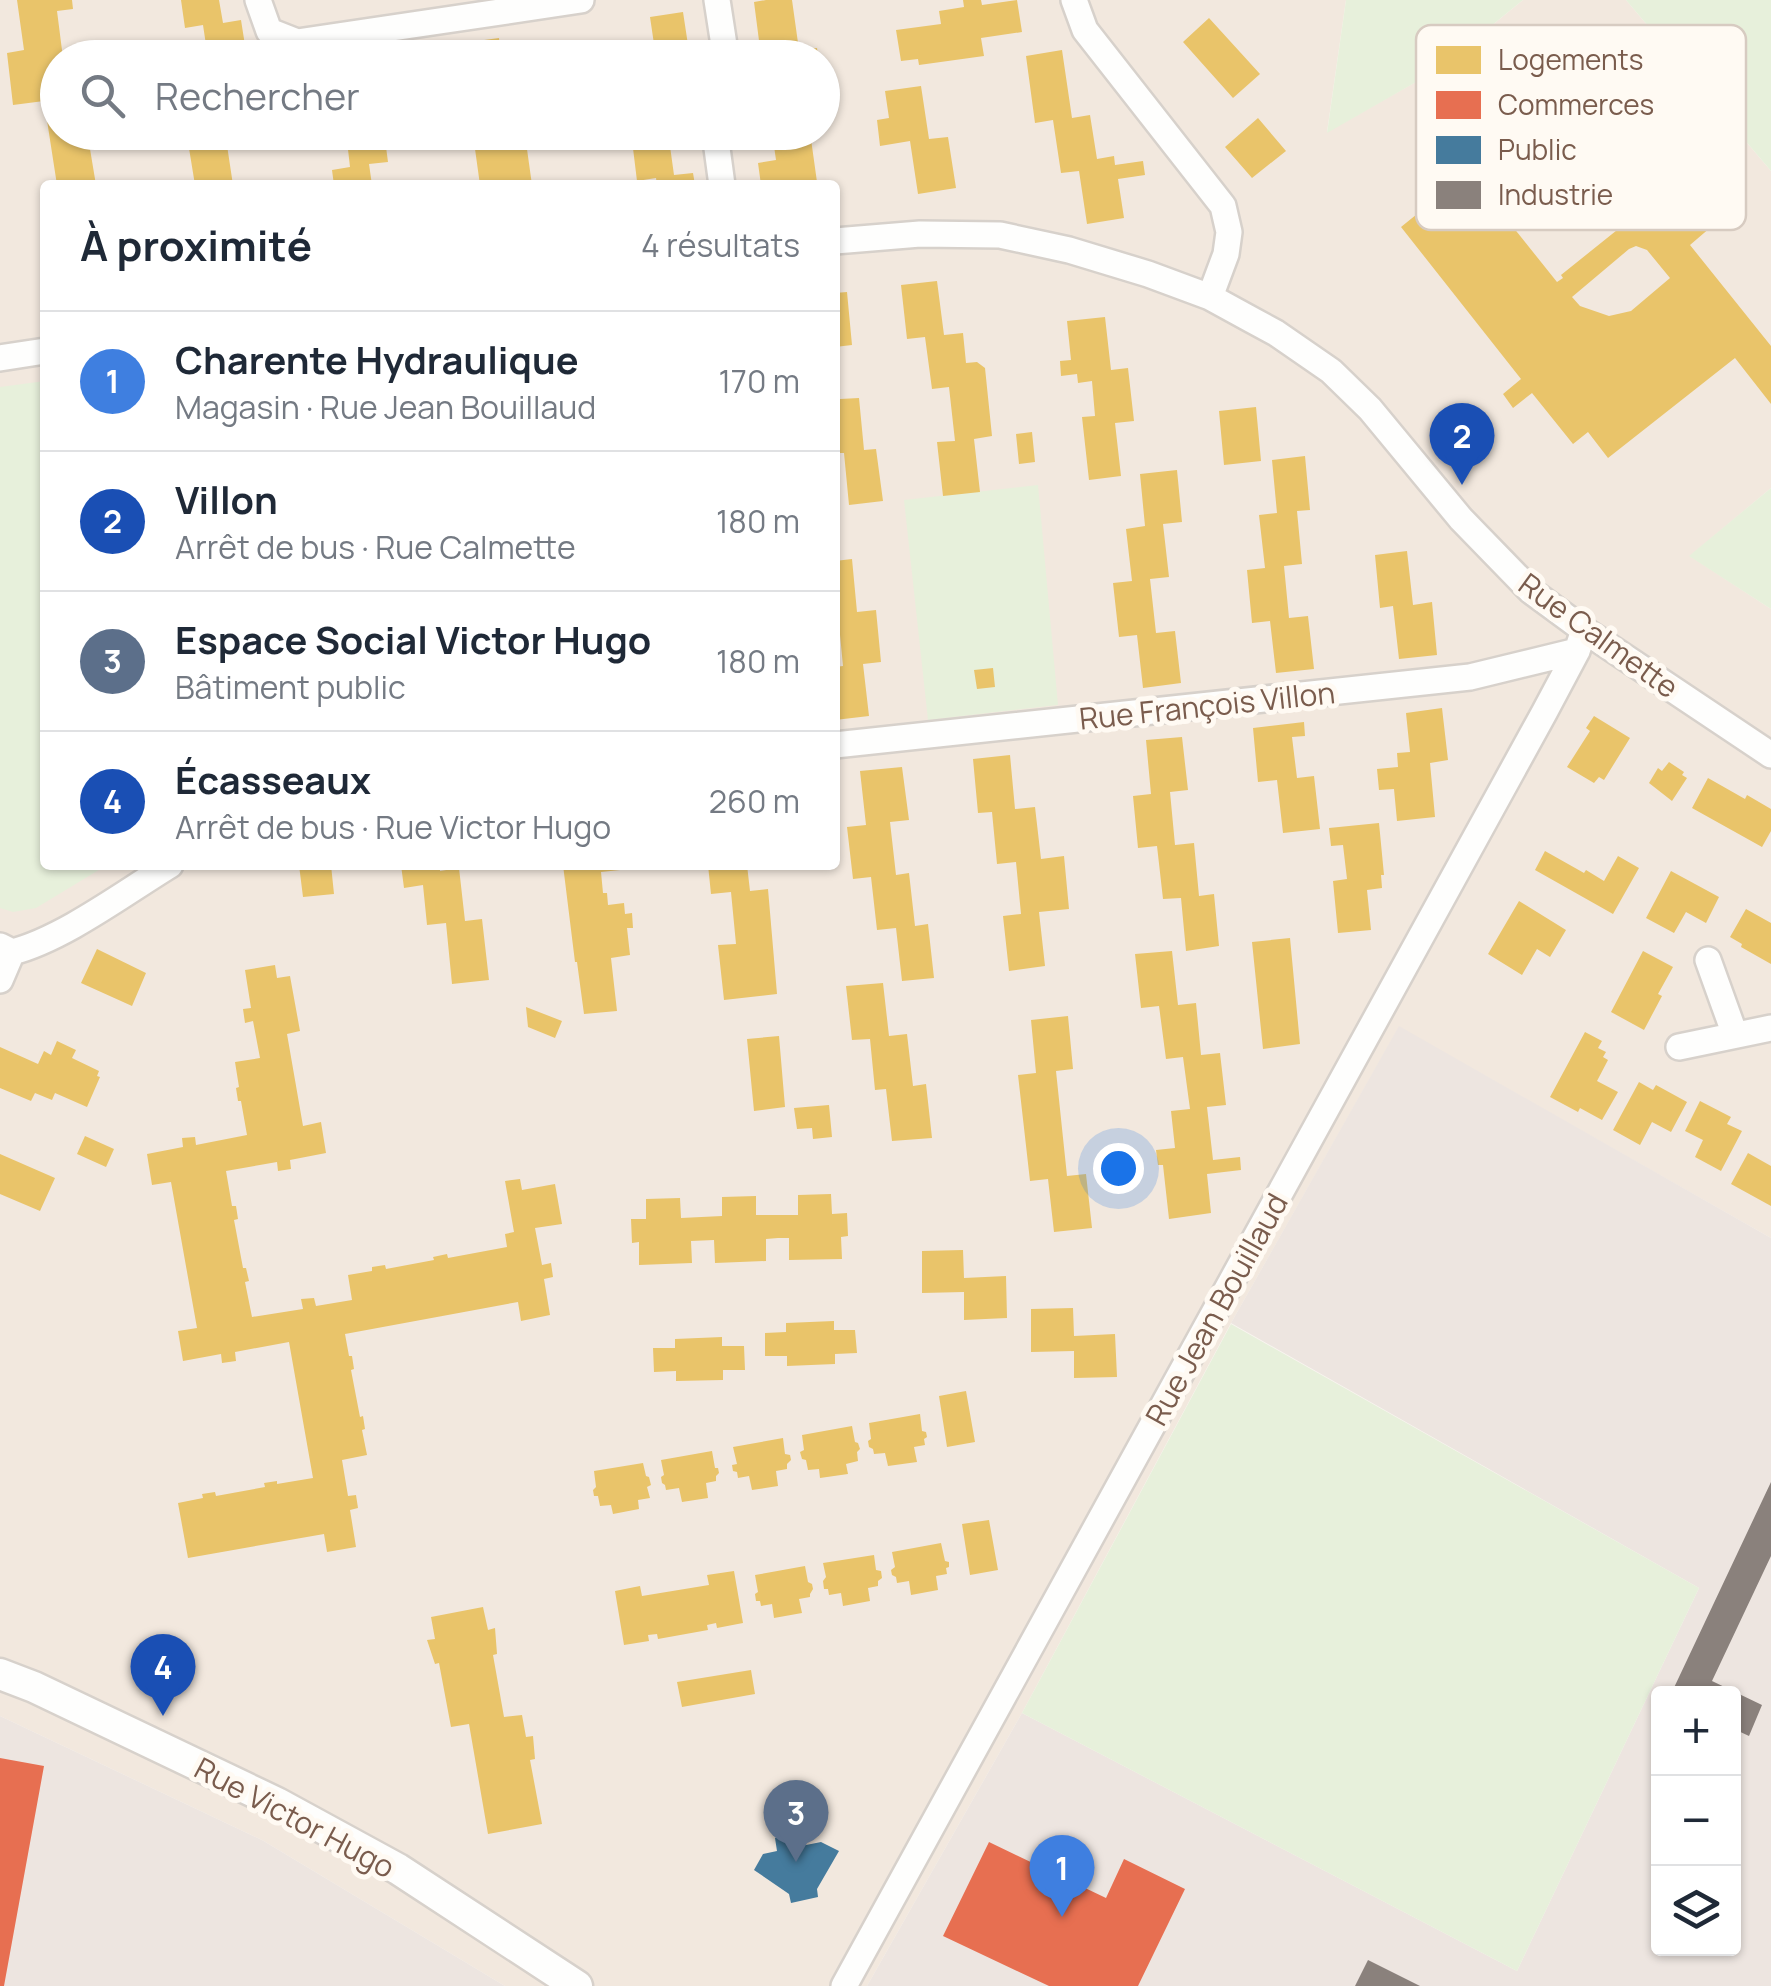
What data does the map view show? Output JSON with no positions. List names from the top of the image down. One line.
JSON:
{"streets":{"street":["Rue Calmette","Rue François Villon","Rue Jean Bouillaud","Rue Victor Hugo"]},"crossings":[["Rue Calmette","Rue François Villon"],["Rue Calmette","Rue Jean Bouillaud"],["Rue François Villon","Rue Jean Bouillaud"]],"legend":["Logements","Commerces","Public","Industrie"],"page":{"search":"Rechercher","heading":["À proximité","4 résultats"],"list":[{"mark":"1","name":"Charente Hydraulique","note":"Magasin · Rue Jean Bouillaud","value":"170 m"},{"mark":"2","name":"Villon","note":"Arrêt de bus · Rue Calmette","value":"180 m"},{"mark":"3","name":"Espace Social Victor Hugo","note":"Bâtiment public","value":"180 m"},{"mark":"4","name":"Écasseaux","note":"Arrêt de bus · Rue Victor Hugo","value":"260 m"}],"pins":["2","4","3","1"],"map_buttons":["+","−"]}}
